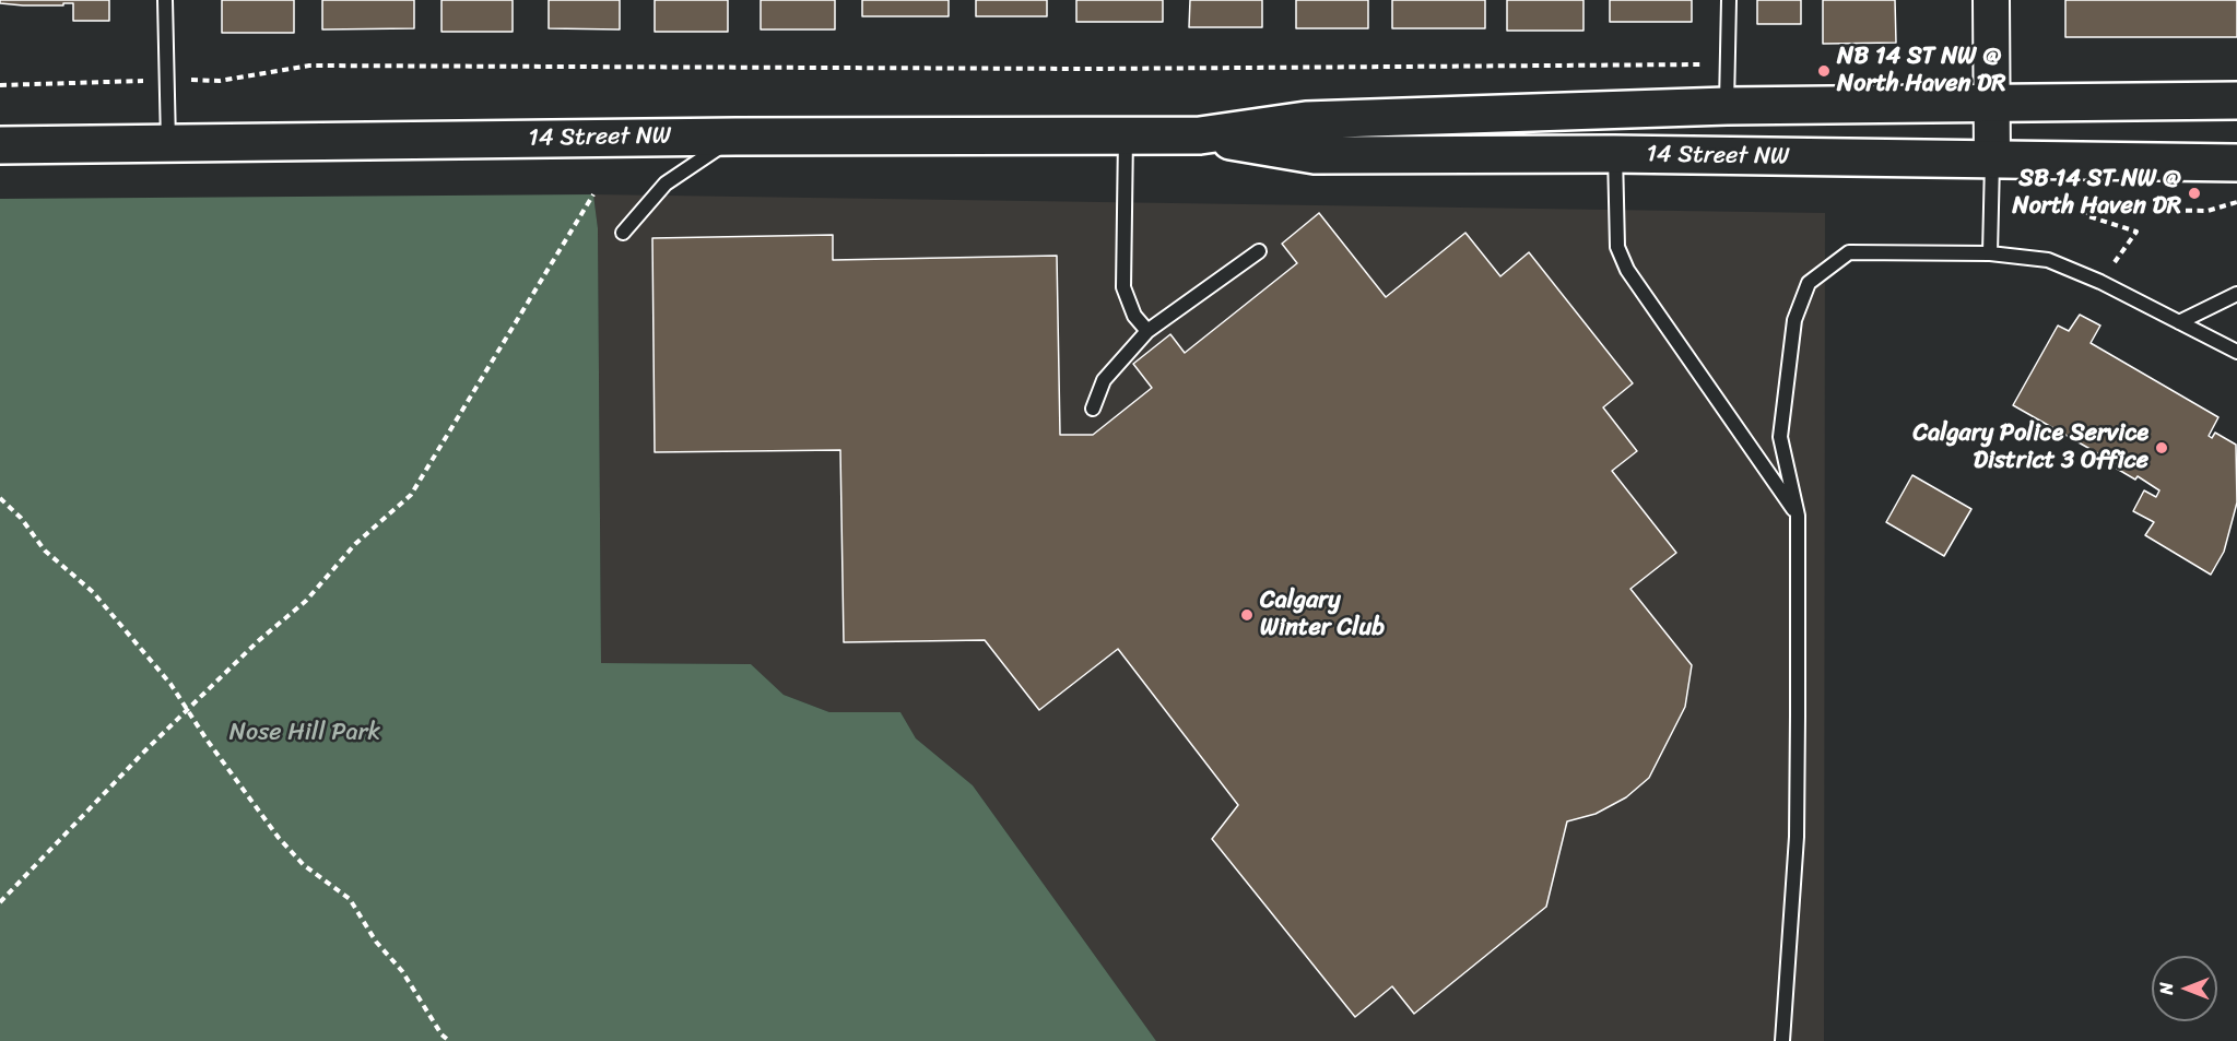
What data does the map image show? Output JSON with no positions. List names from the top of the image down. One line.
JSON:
{"streets":{"main road":["14 Street NW"]},"parks":["Nose Hill Park"],"places":["NB 14 ST NW @ North Haven DR","SB 14 ST NW @ North Haven DR","Calgary Police Service District 3 Office","Calgary Winter Club"],"north":"left"}
